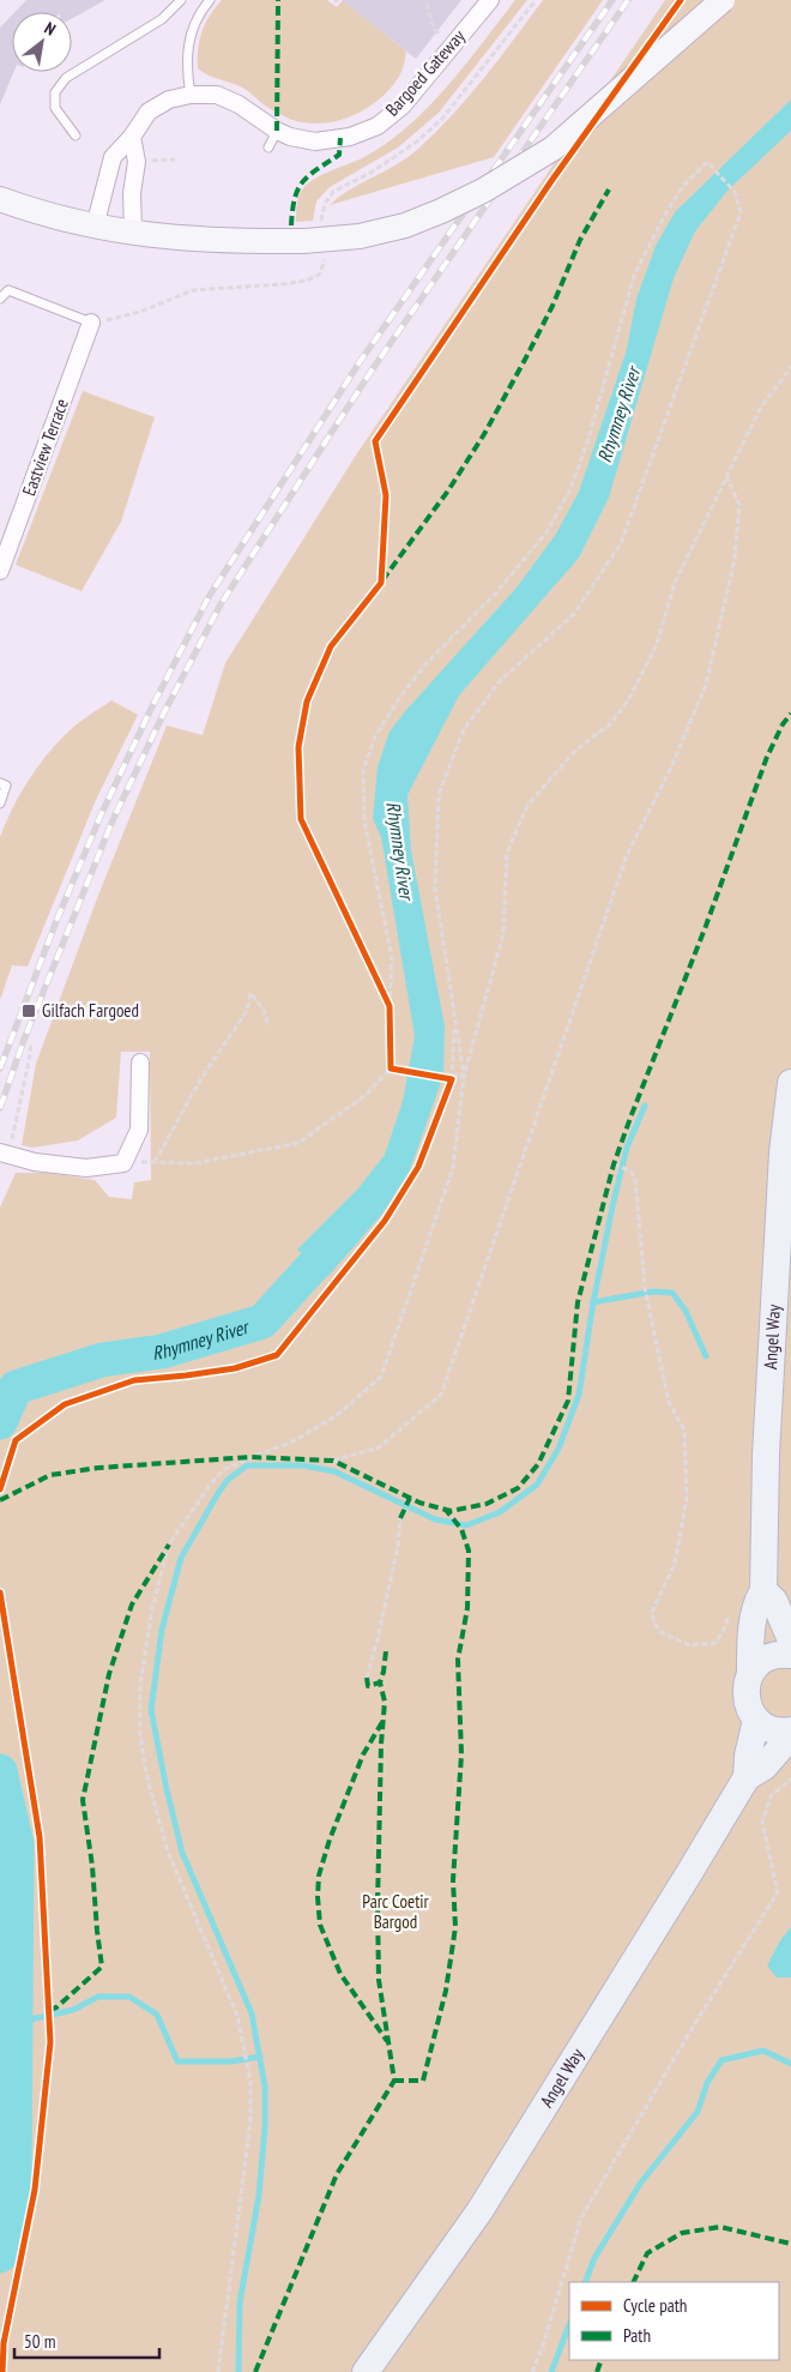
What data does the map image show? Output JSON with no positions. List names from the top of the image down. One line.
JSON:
{"streets":{"main road":["Angel Way"],"street":["Bargoed Gateway","Eastview Terrace"]},"water":["Rhymney River"],"parks":["Parc Coetir Bargod"],"places":{"transit":["Gilfach Fargoed"]},"legend":["Cycle path","Path"],"scale_bar":"50 m","north":"top right"}
